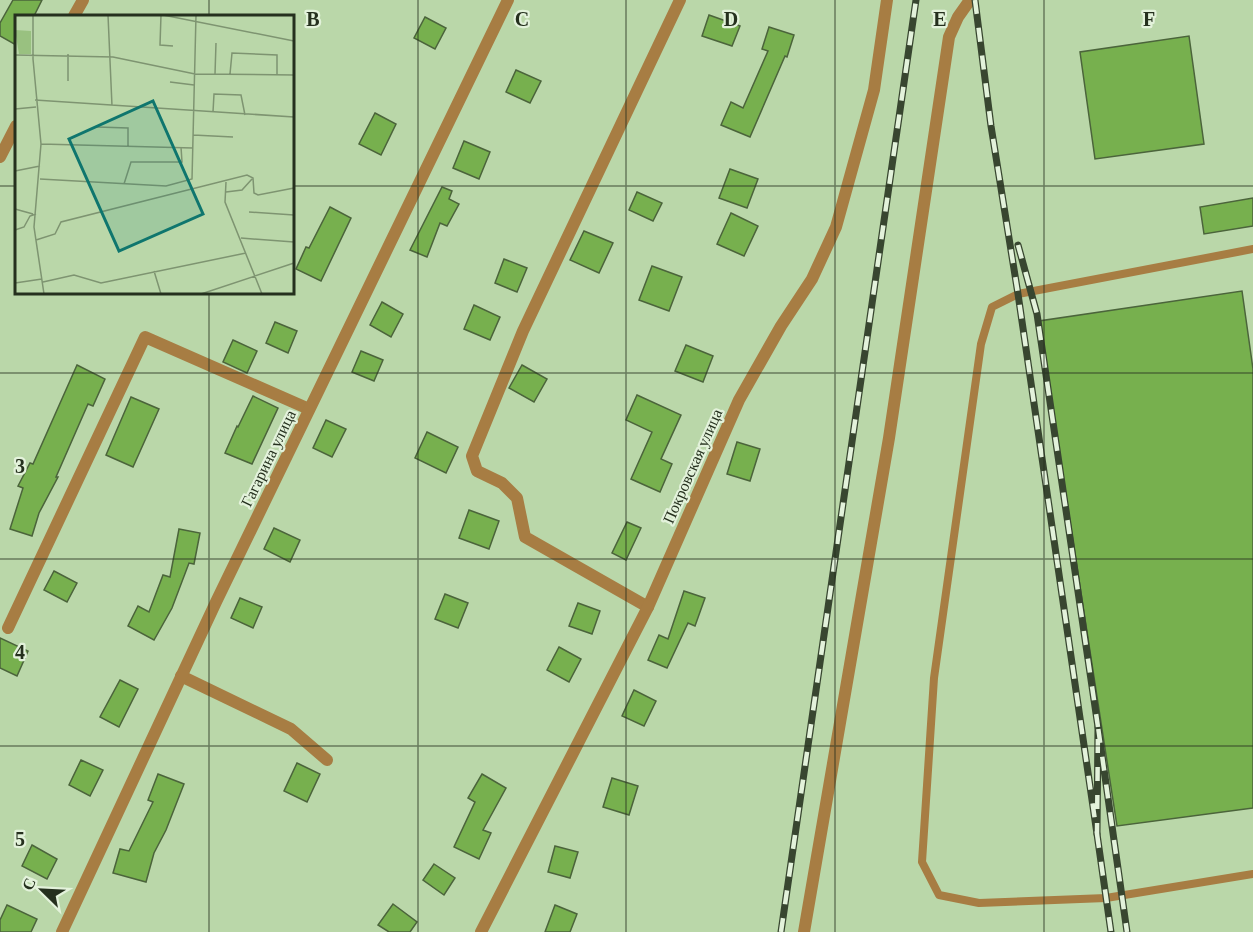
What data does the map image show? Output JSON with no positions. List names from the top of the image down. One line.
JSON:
{"streets":{"street":["Гагарина улица","Покровская улица"]},"north":"top left","grid":{"columns":["B","C","D","E","F"],"rows":["3","4","5"]}}
